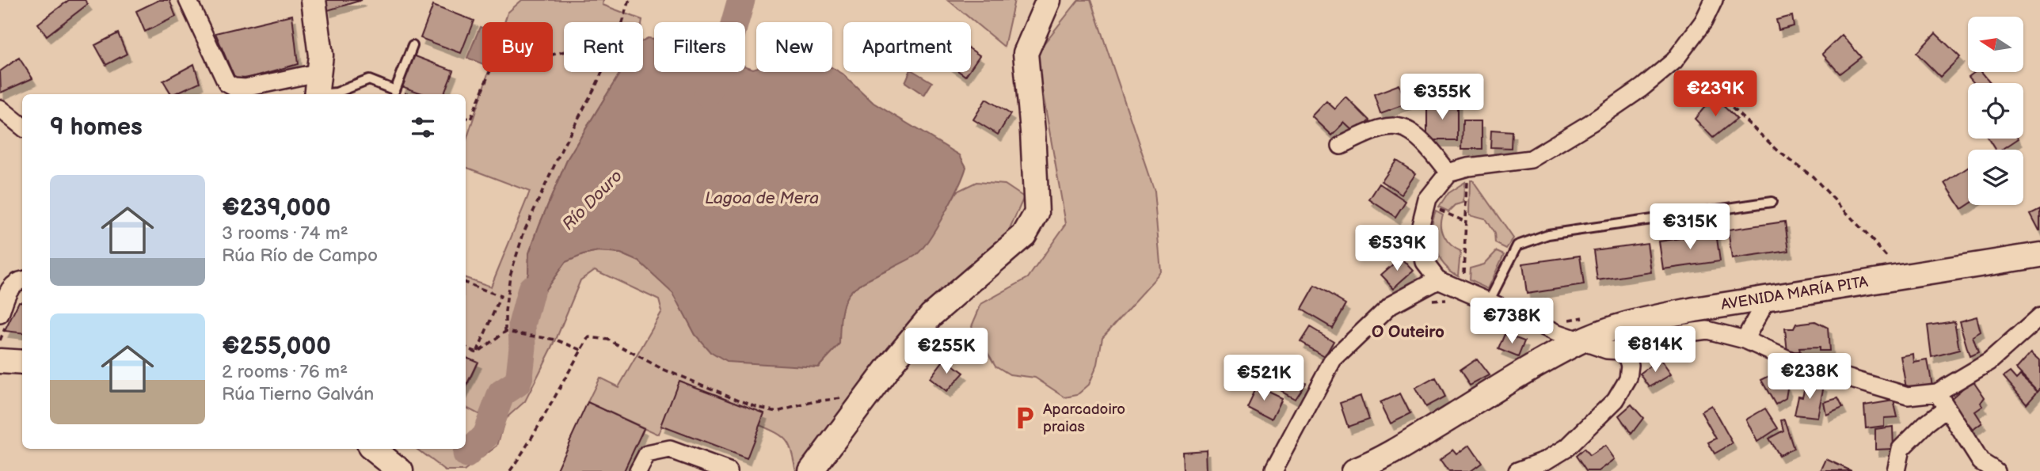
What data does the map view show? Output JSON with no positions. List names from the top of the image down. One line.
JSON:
{"streets":{"main road":["AVENIDA MARÍA PITA"]},"districts":["O Outeiro"],"water":["Lagoa de Mera","Río Douro"],"places":{"parking":["Aparcadoiro praias"]},"north":"left","page":{"chip":["Buy","Rent","Filters","New","Apartment"],"price":["€239K","€355K","€315K","€539K","€738K","€814K","€255K","€238K","€521K"],"heading":"9 homes","list":[{"name":"€239,000","note":"3 rooms · 74 m² · Rúa Río de Campo"},{"name":"€255,000","note":"2 rooms · 76 m² · Rúa Tierno Galván"}]}}
